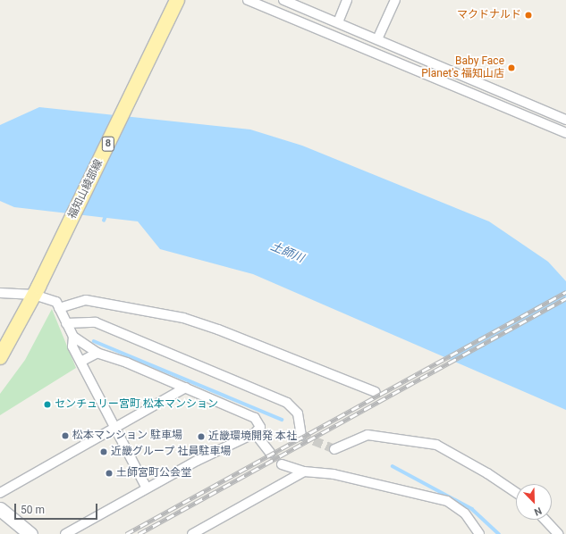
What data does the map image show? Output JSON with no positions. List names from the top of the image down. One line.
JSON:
{"streets":{"main road":["8","福知山綾部線"]},"water":["土師川"],"places":["マクドナルド","Baby Face Planet's 福知山店","センチュリー宮町 松本マンション","松本マンション 駐車場","近畿環境開発 本社","近畿グループ 社員駐車場","土師宮町公会堂"],"scale_bar":"50 m","north":"bottom right"}
